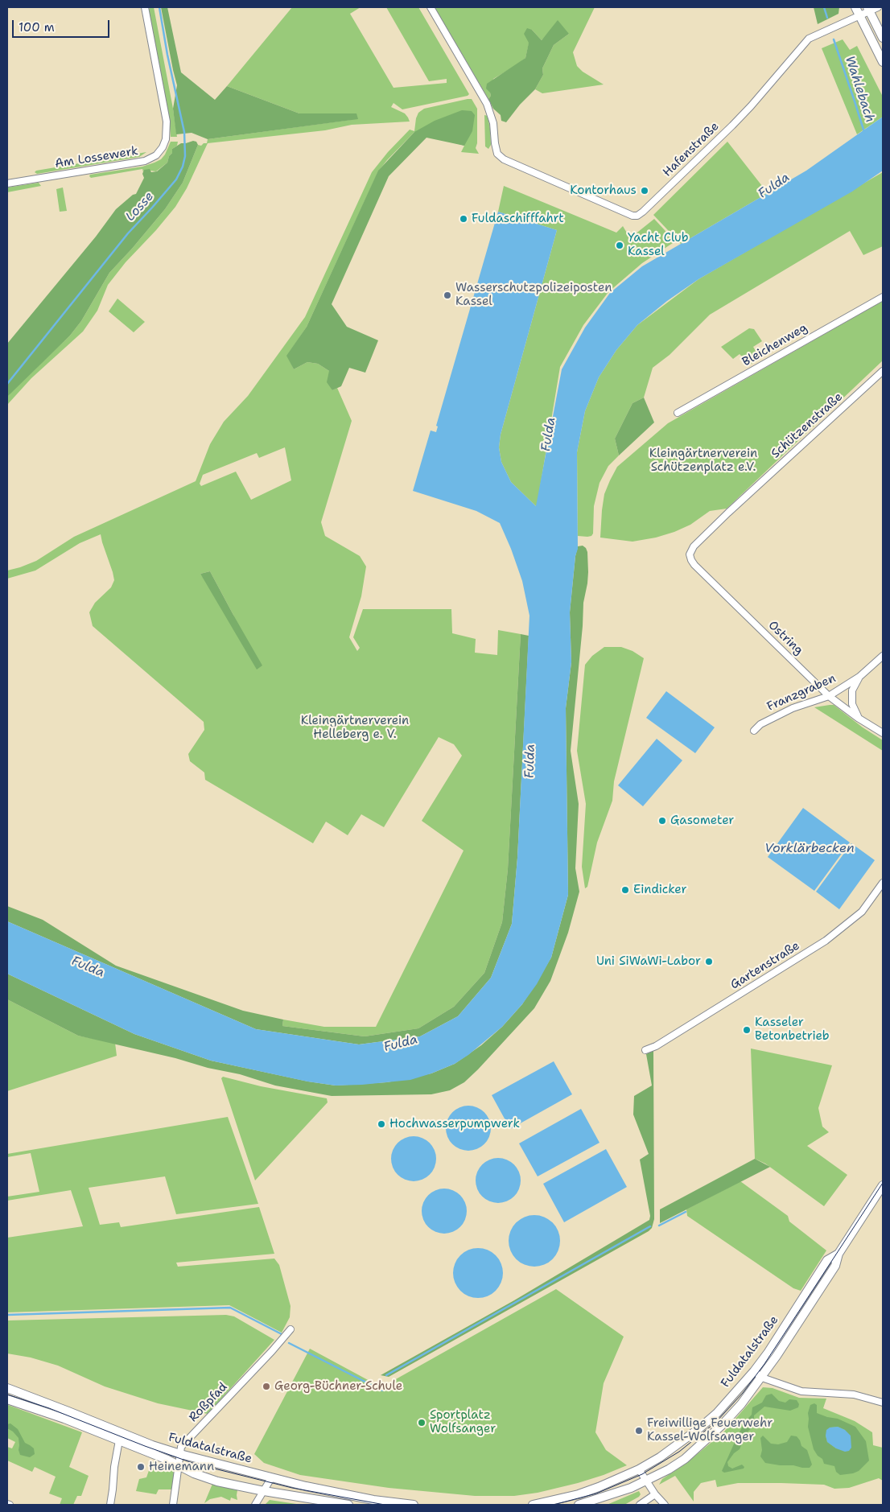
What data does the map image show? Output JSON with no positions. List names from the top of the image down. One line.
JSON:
{"streets":{"main road":["Fuldatalstraße"],"street":["Hafenstraße","Am Lossewerk","Bleichenweg","Schützenstraße","Ostring","Franzgraben","Gartenstraße","Roßpfad"]},"crossings":[["Schützenstraße","Ostring"],["Ostring","Franzgraben"],["Fuldatalstraße","Roßpfad"]],"water":["Wahlebach","Fulda","Losse","Vorklärbecken"],"parks":["Kleingärtnerverein Schützenplatz e.V.","Kleingärtnerverein Helleberg e. V."],"places":["Kontorhaus","Fuldaschifffahrt","Yacht Club Kassel","Wasserschutzpolizeiposten Kassel","Gasometer","Eindicker","Uni SiWaWi-Labor","Kasseler Betonbetrieb","Hochwasserpumpwerk","Georg-Büchner-Schule","Sportplatz Wolfsanger","Freiwillige Feuerwehr Kassel-Wolfsanger","Heinemann"],"scale_bar":"100 m"}
